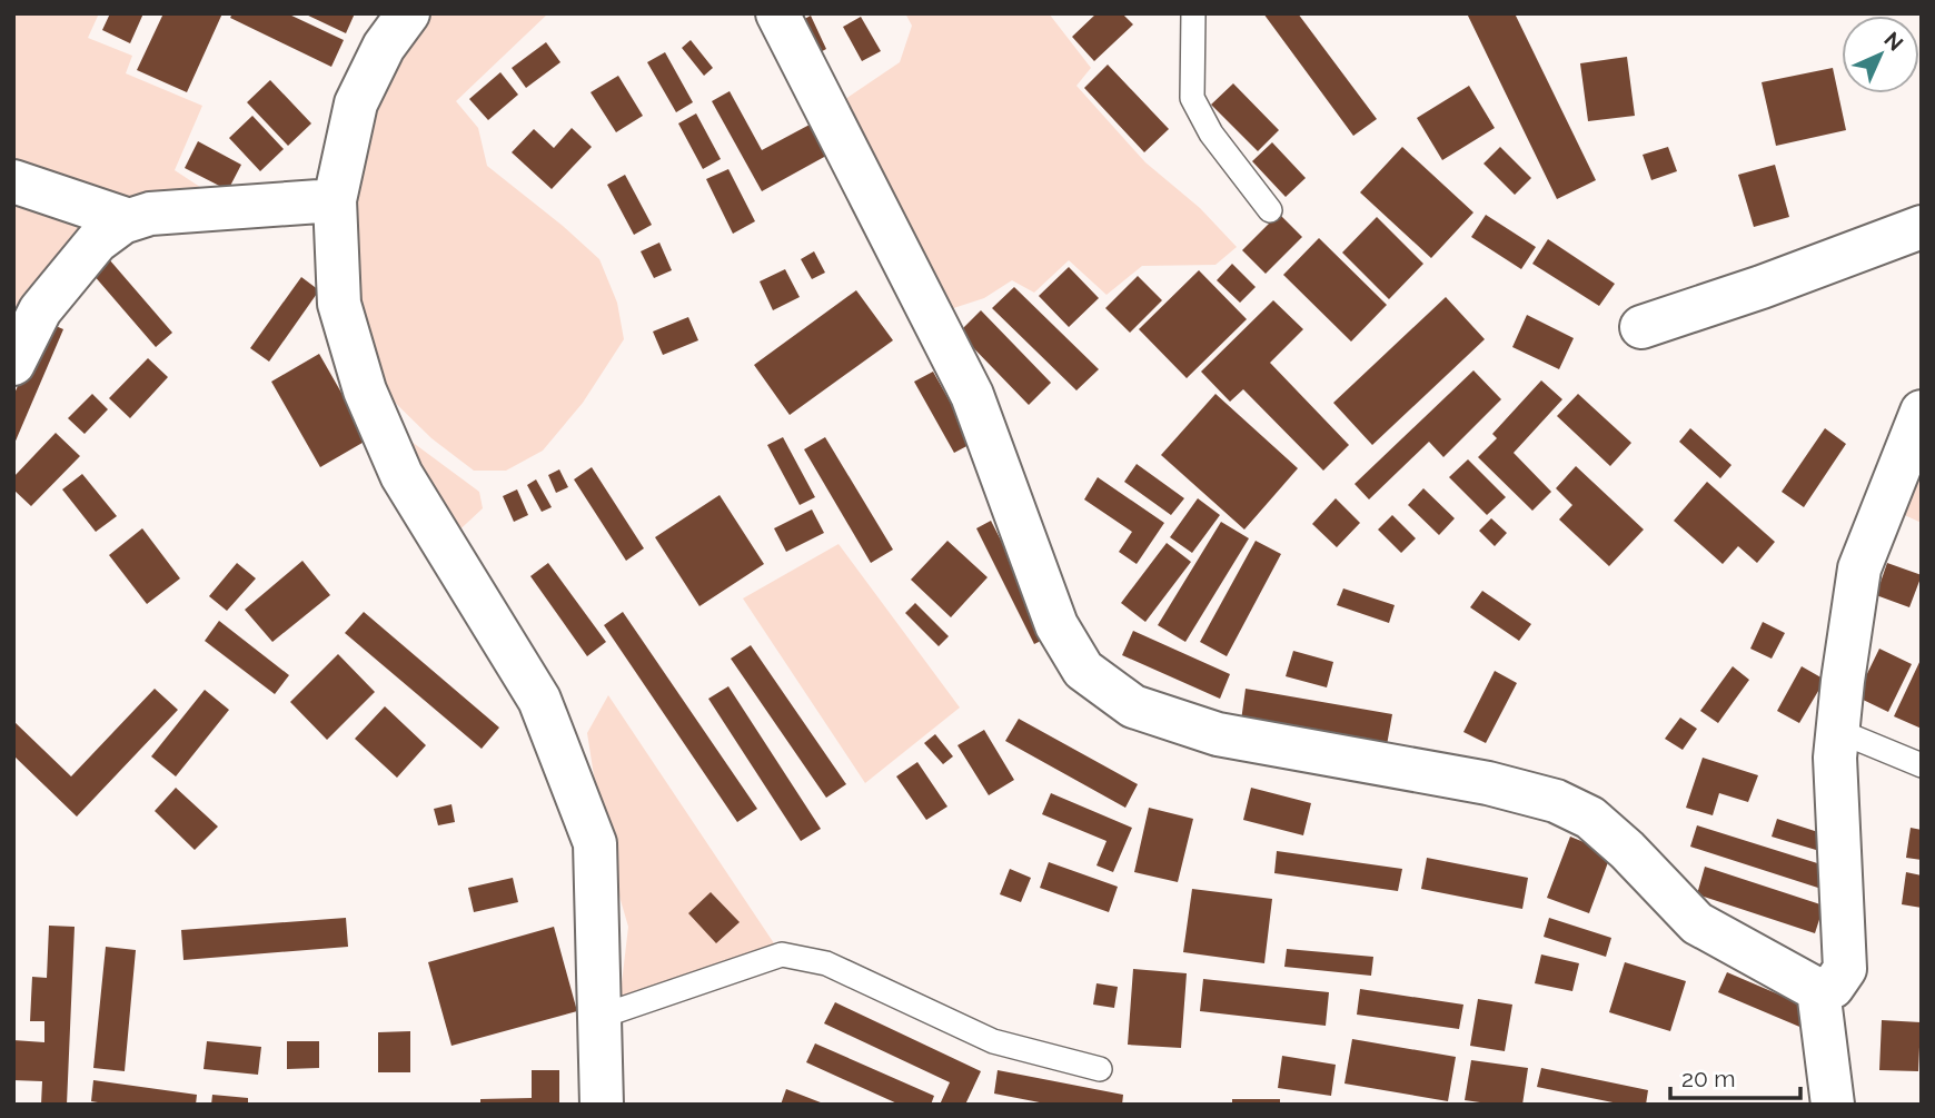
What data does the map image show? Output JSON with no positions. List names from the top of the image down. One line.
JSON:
{"scale_bar":"20 m","north":"top right"}
